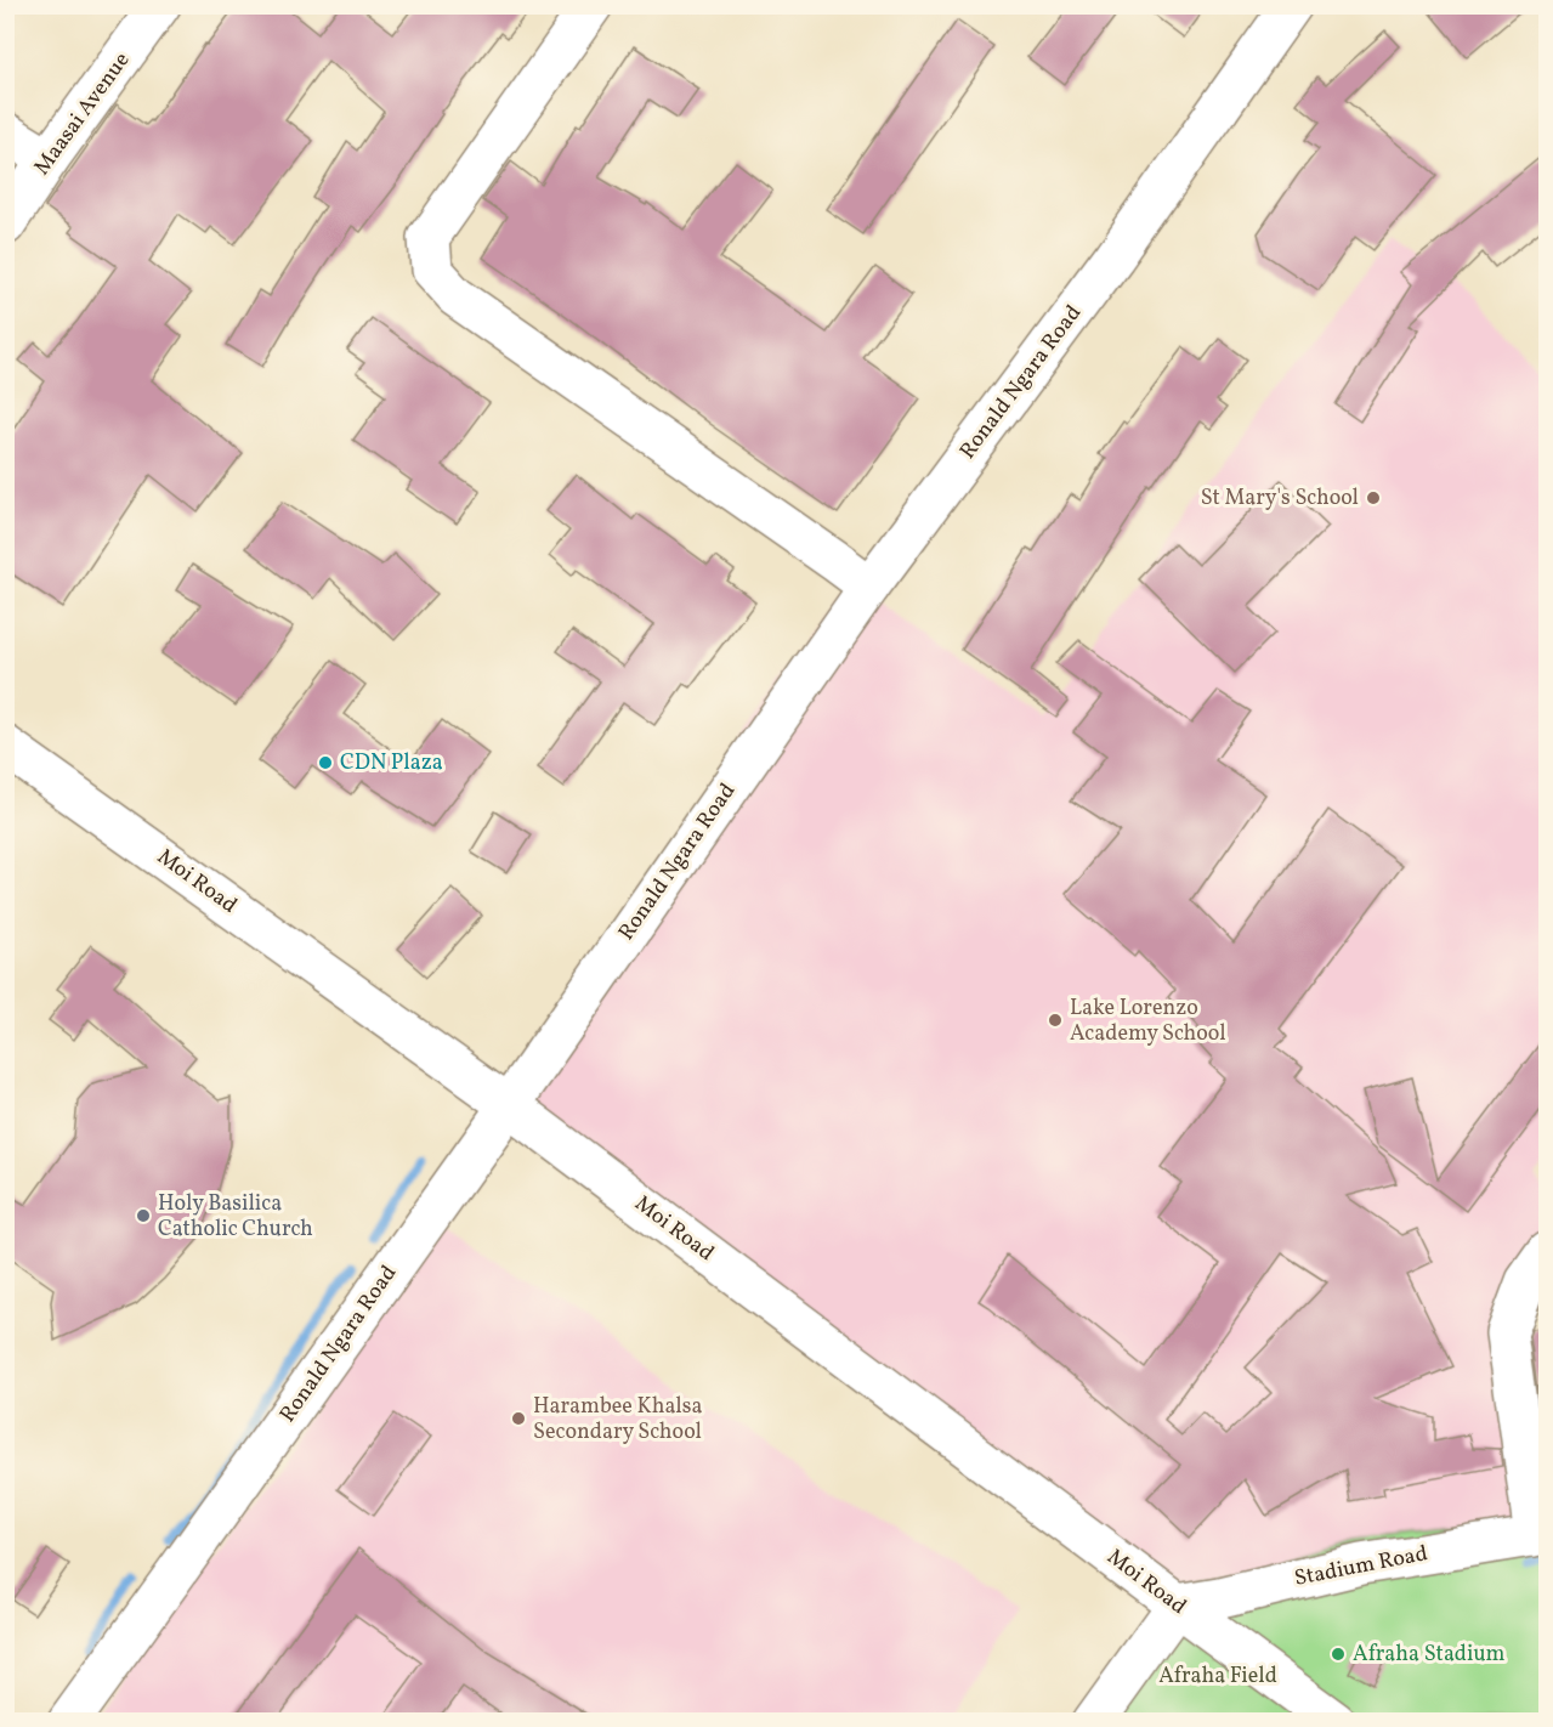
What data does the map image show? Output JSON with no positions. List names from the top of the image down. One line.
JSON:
{"streets":{"street":["Maasai Avenue","Ronald Ngara Road","Moi Road","Stadium Road"]},"crossings":[["Ronald Ngara Road","Moi Road"],["Moi Road","Stadium Road"]],"parks":["Afraha Field"],"places":["St Mary's School","CDN Plaza","Lake Lorenzo Academy School","Holy Basilica Catholic Church","Harambee Khalsa Secondary School","Afraha Stadium"]}
